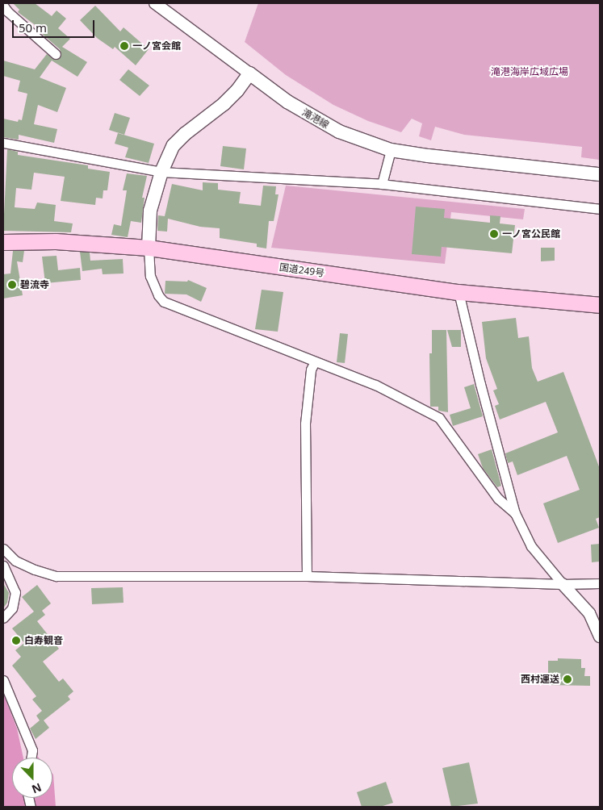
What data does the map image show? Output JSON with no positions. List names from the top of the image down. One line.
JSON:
{"streets":{"highway":["国道249号"],"main road":["滝港線"]},"parks":["滝港海岸広域広場"],"places":["一ノ宮会館","一ノ宮公民館","碧流寺","白寿観音","西村運送"],"scale_bar":"50 m","north":"bottom"}
